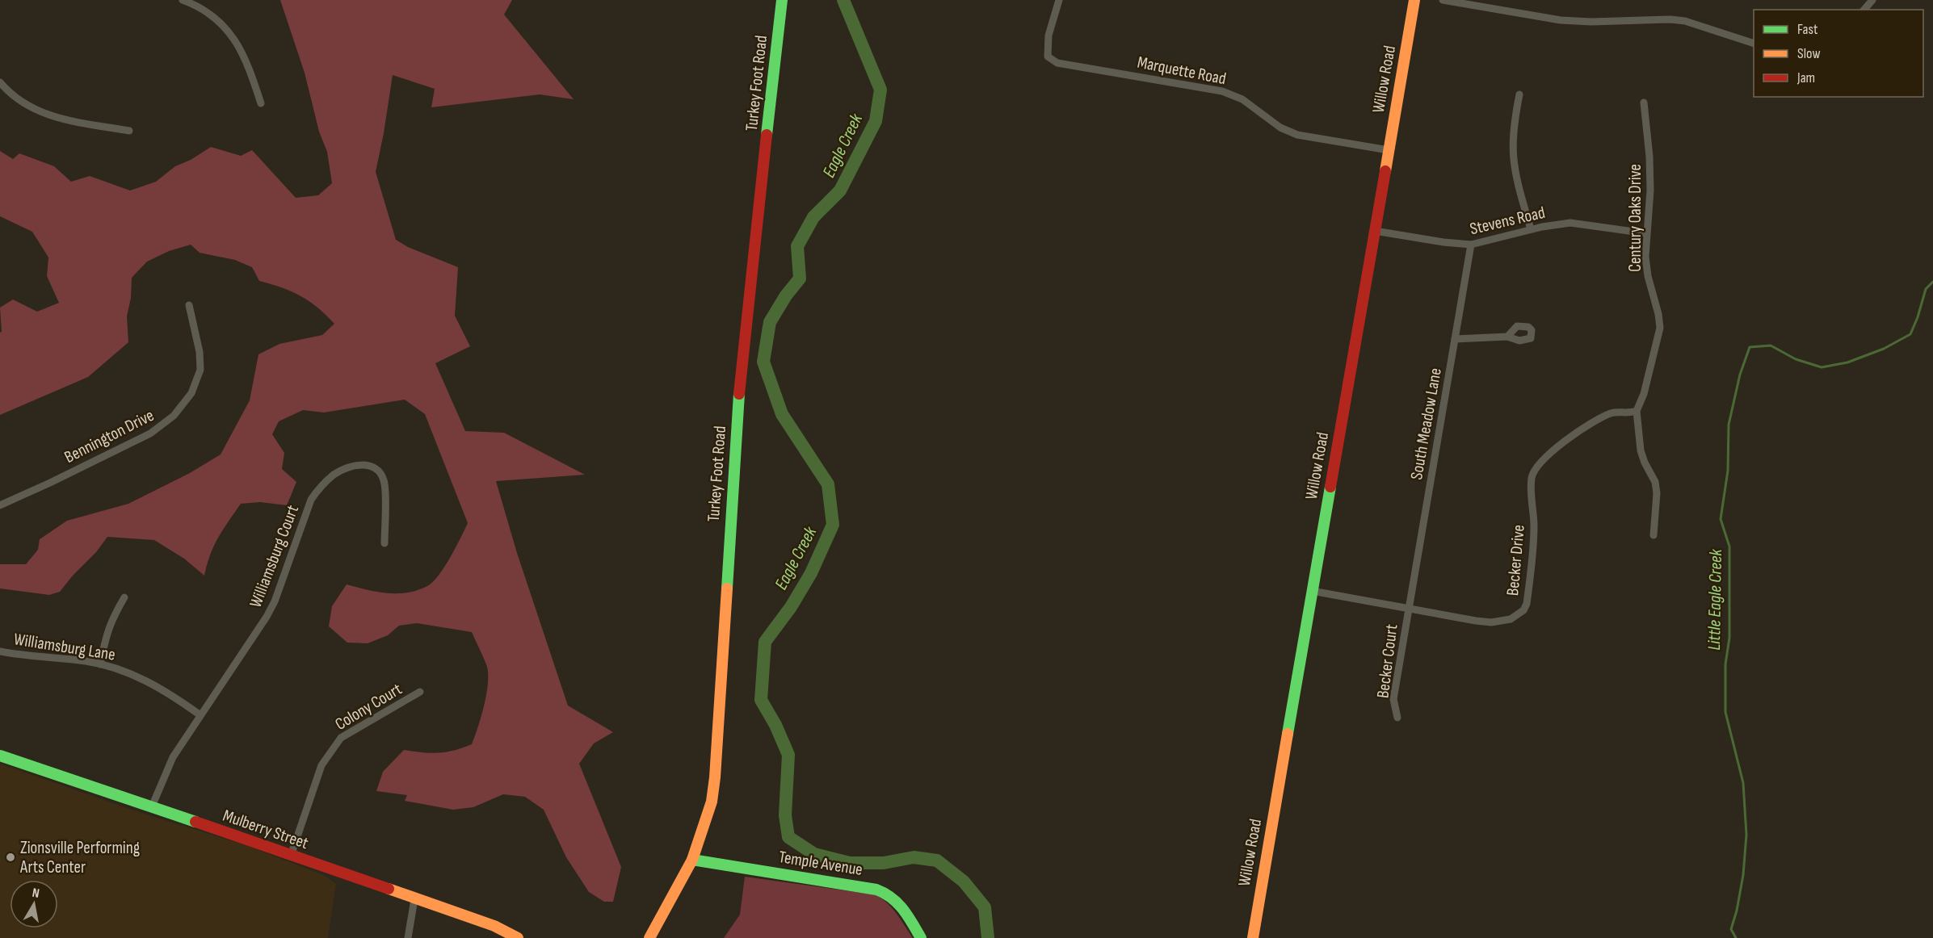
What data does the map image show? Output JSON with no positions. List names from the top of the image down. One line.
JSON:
{"streets":{"street":["Marquette Road","Willow Road","Turkey Foot Road","Century Oaks Drive","Stevens Road","South Meadow Lane","Bennington Drive","Williamsburg Court","Becker Drive","Williamsburg Lane","Becker Court","Colony Court","Mulberry Street","Temple Avenue"]},"crossings":[["Marquette Road","Willow Road"],["Willow Road","Stevens Road"],["Willow Road","Becker Drive"],["Turkey Foot Road","Temple Avenue"],["Century Oaks Drive","Stevens Road"],["Century Oaks Drive","Becker Drive"],["Stevens Road","South Meadow Lane"],["South Meadow Lane","Becker Drive"],["South Meadow Lane","Becker Court"],["Williamsburg Court","Williamsburg Lane"],["Williamsburg Court","Mulberry Street"],["Becker Drive","Becker Court"],["Colony Court","Mulberry Street"]],"water":["Eagle Creek","Little Eagle Creek"],"places":["Zionsville Performing Arts Center"],"legend":["Fast","Slow","Jam"],"north":"top"}
